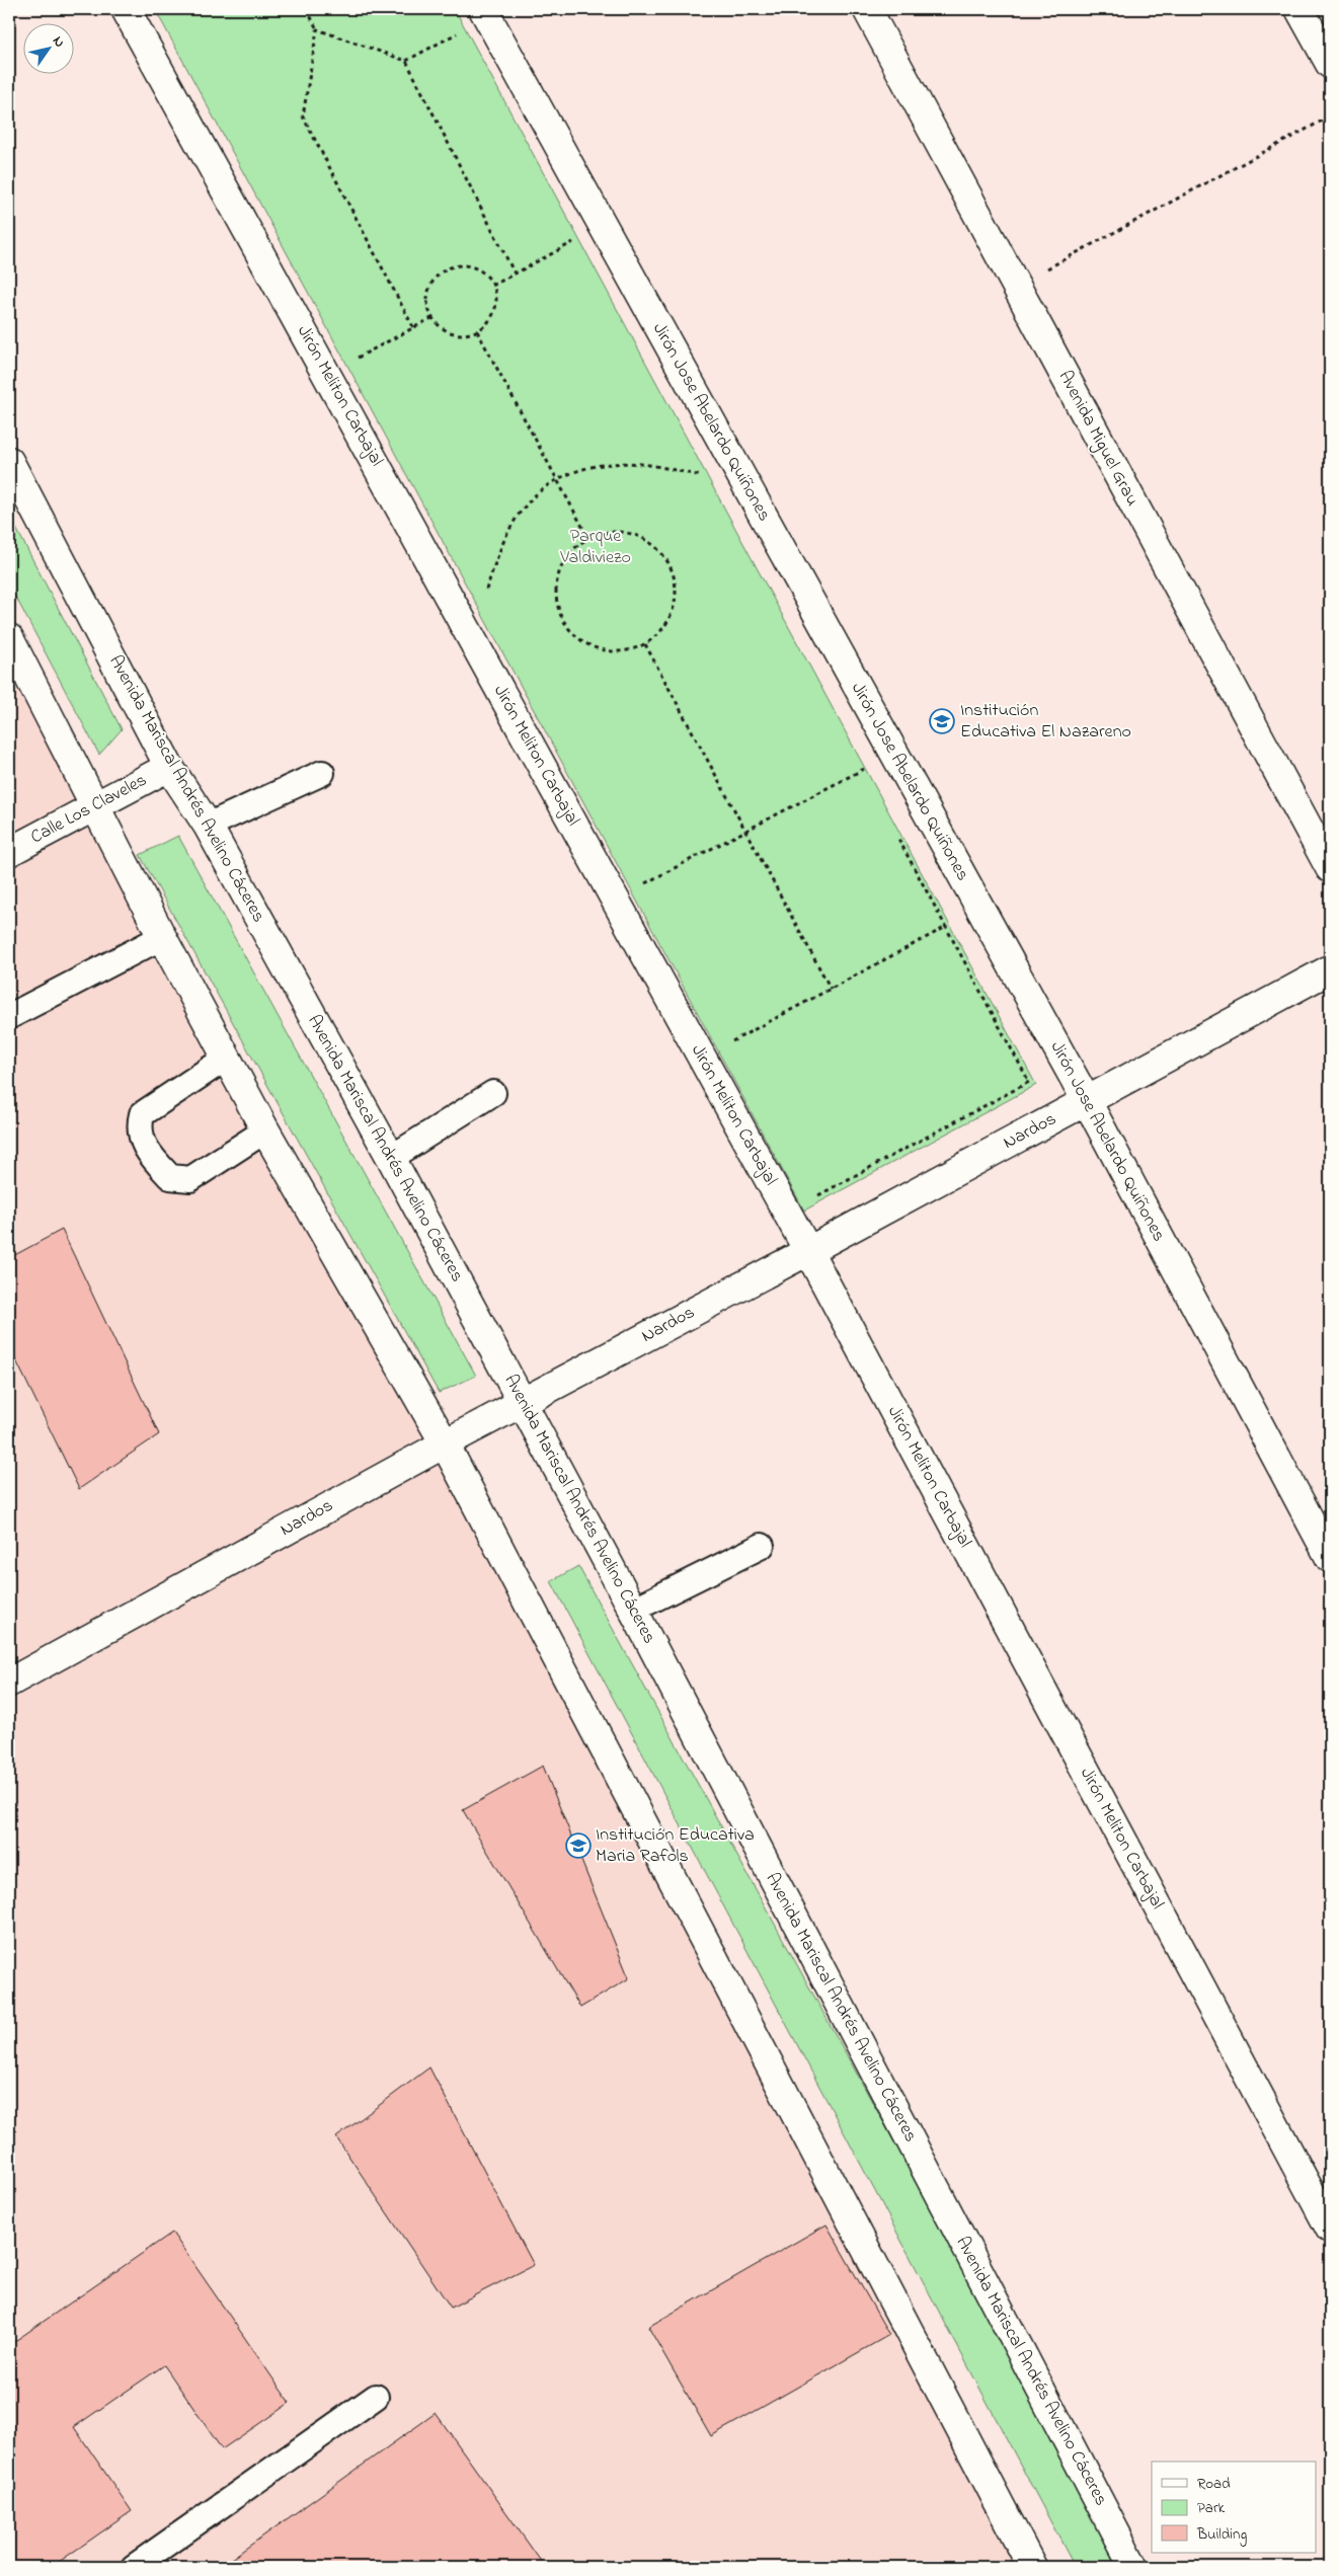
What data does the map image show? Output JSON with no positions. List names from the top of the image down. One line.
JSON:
{"streets":{"street":["Jirón Meliton Carbajal","Jirón Jose Abelardo Quiñones","Avenida Miguel Grau","Avenida Mariscal Andrés Avelino Cáceres","Calle Los Claveles","Nardos"]},"crossings":[["Jirón Meliton Carbajal","Nardos"],["Jirón Jose Abelardo Quiñones","Nardos"],["Avenida Mariscal Andrés Avelino Cáceres","Calle Los Claveles"],["Avenida Mariscal Andrés Avelino Cáceres","Nardos"]],"parks":["Parque Valdiviezo"],"places":{"school or university":["Institución Educativa El Nazareno","Institución Educativa Maria Rafols"]},"legend":["Road","Park","Building"],"north":"top right"}
